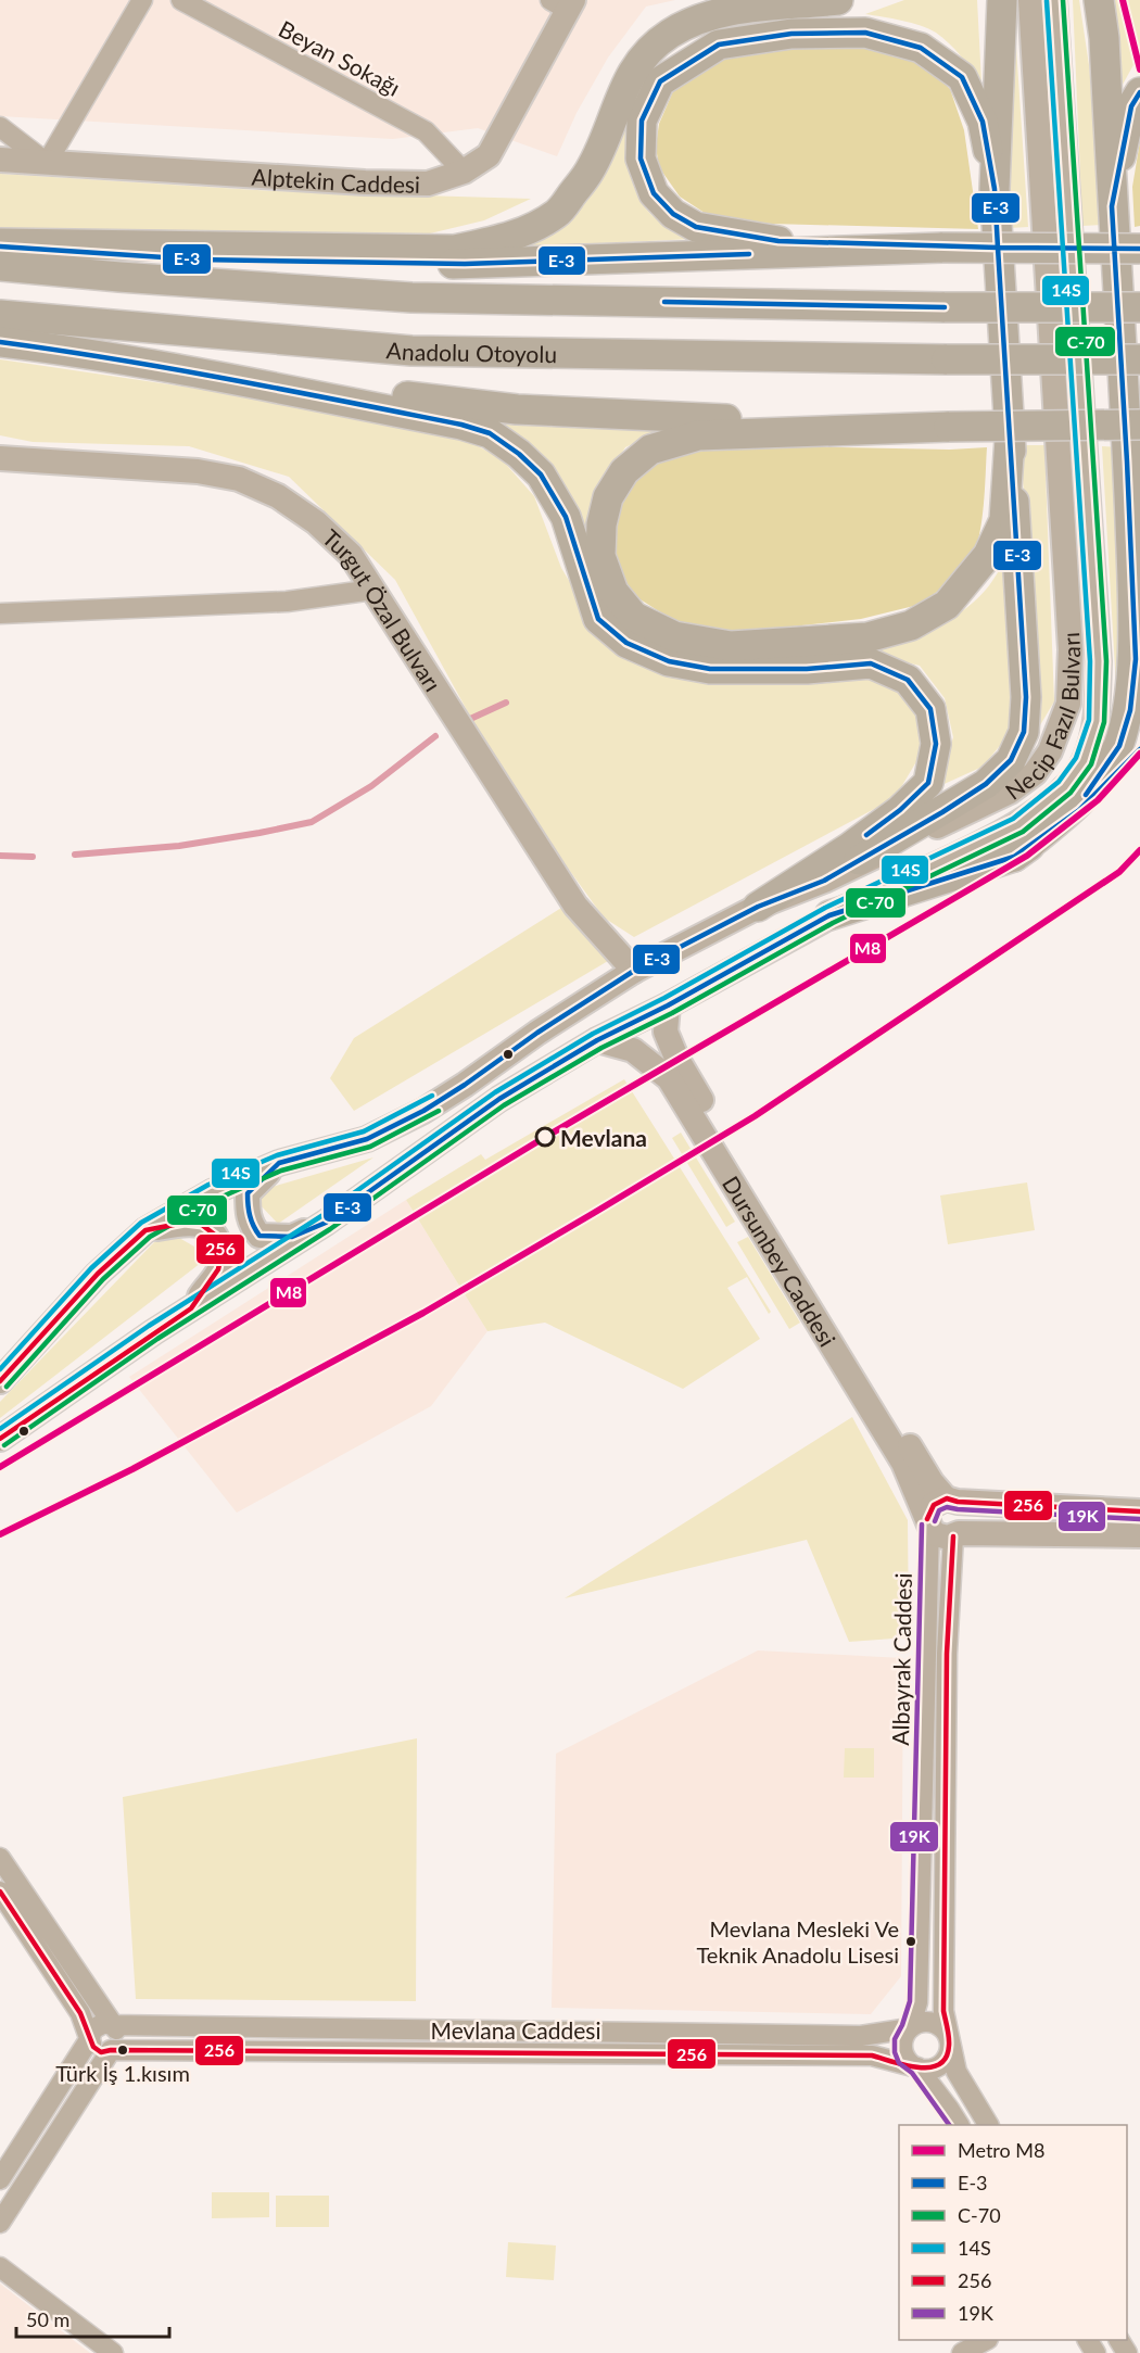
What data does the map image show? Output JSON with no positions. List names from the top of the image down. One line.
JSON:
{"streets":{"highway":["Anadolu Otoyolu"],"main road":["Alptekin Caddesi","Turgut Özal Bulvarı","Necip Fazıl Bulvarı","Dursunbey Caddesi"],"street":["Beyan Sokağı","Albayrak Caddesi","Mevlana Caddesi"]},"crossings":[["Beyan Sokağı","Alptekin Caddesi"],["Turgut Özal Bulvarı","Necip Fazıl Bulvarı"],["Necip Fazıl Bulvarı","Dursunbey Caddesi"],["Dursunbey Caddesi","Albayrak Caddesi"],["Albayrak Caddesi","Mevlana Caddesi"]],"places":["Mevlana","Mevlana Mesleki Ve Teknik Anadolu Lisesi","Türk İş 1.kısım"],"lines":["metro line M8","transit line C-70","transit line 14S","transit line E-3","transit line 256","transit line 19K"],"legend":["Metro M8","E-3","C-70","14S","256","19K"],"scale_bar":"50 m"}
